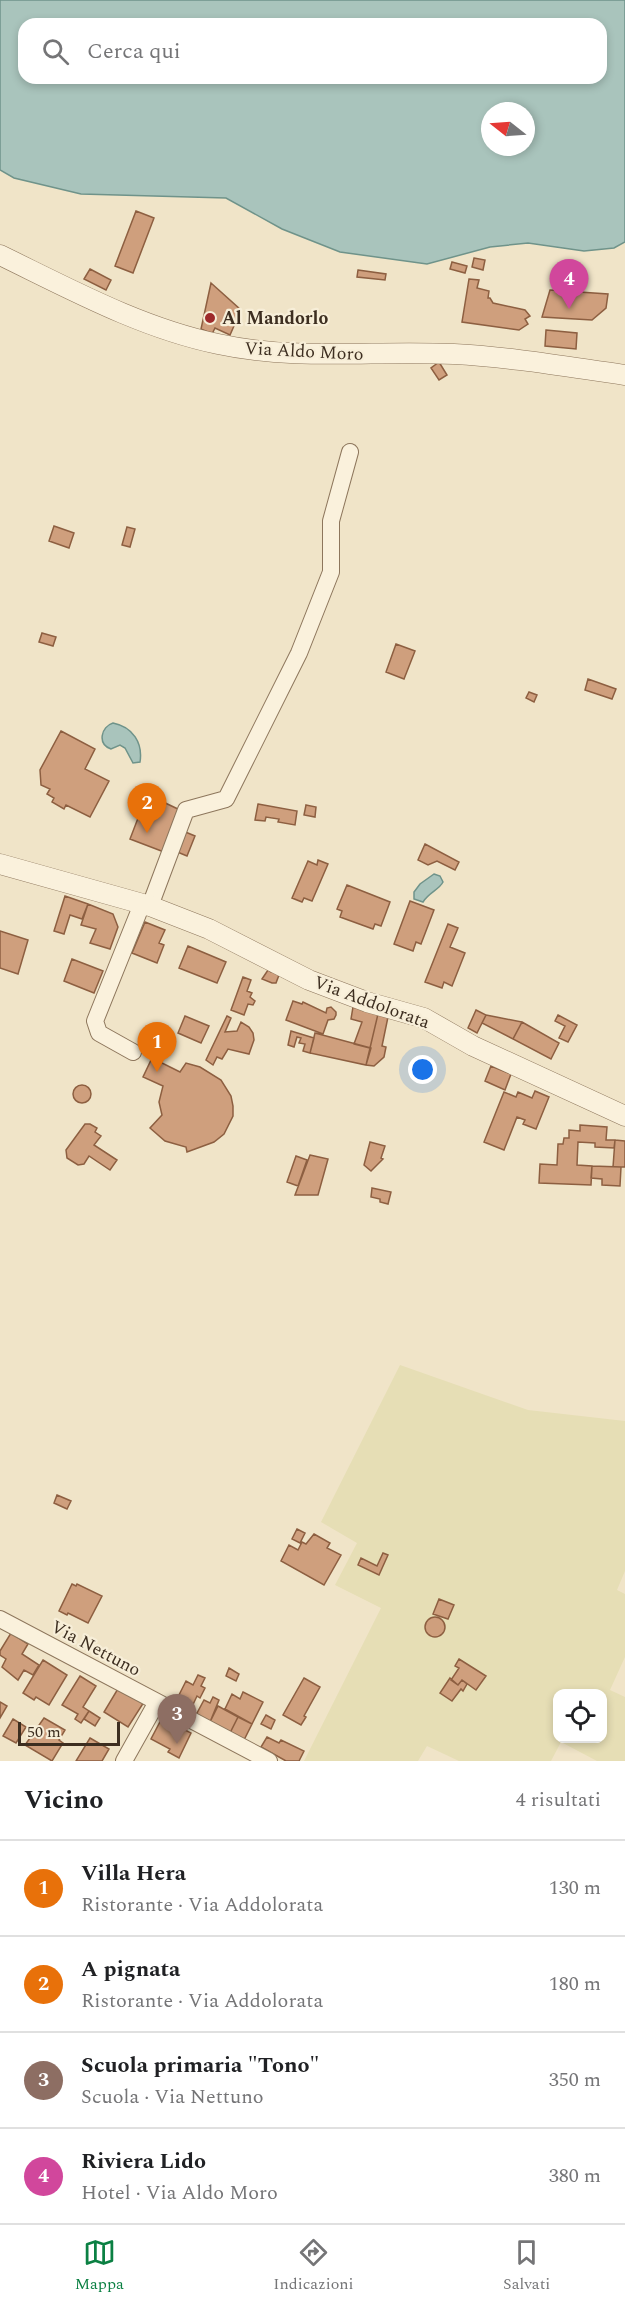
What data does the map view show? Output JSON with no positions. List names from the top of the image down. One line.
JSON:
{"streets":{"street":["Via Aldo Moro","Via Addolorata","Via Nettuno"]},"places":["Al Mandorlo"],"scale_bar":"50 m","north":"left","page":{"search":"Cerca qui","pins":["4","2","1","3"],"scale":"50 m","heading":["Vicino","4 risultati"],"list":[{"mark":"1","name":"Villa Hera","note":"Ristorante · Via Addolorata","value":"130 m"},{"mark":"2","name":"A pignata","note":"Ristorante · Via Addolorata","value":"180 m"},{"mark":"3","name":"Scuola primaria \"Tono\"","note":"Scuola · Via Nettuno","value":"350 m"},{"mark":"4","name":"Riviera Lido","note":"Hotel · Via Aldo Moro","value":"380 m"}],"nav":["Mappa","Indicazioni","Salvati"]}}
